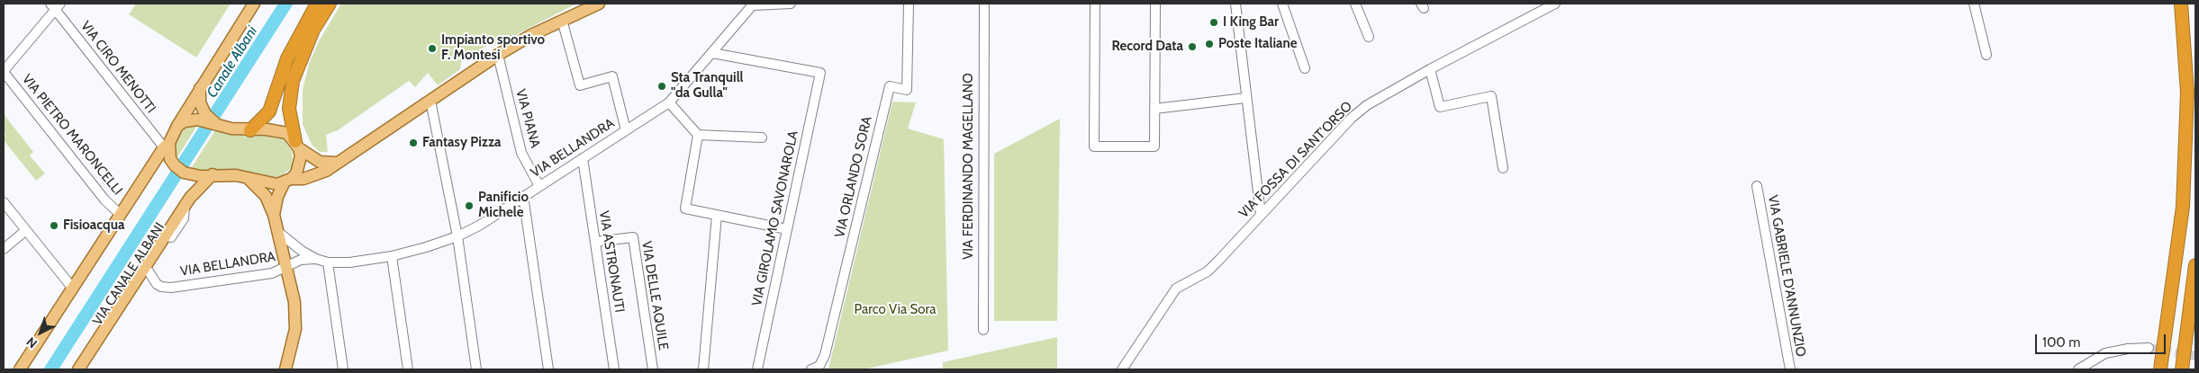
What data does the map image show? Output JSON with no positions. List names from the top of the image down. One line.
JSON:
{"streets":{"main road":["VIA CANALE ALBANI"],"street":["VIA CIRO MENOTTI","VIA PIANA","VIA PIETRO MARONCELLI","VIA BELLANDRA","VIA FOSSA DI SANT'ORSO","VIA FERDINANDO MAGELLANO","VIA ORLANDO SORA","VIA GIROLAMO SAVONAROLA","VIA ASTRONAUTI","VIA GABRIELE D'ANNUNZIO","VIA DELLE AQUILE"]},"crossings":[["VIA PIANA","VIA BELLANDRA"],["VIA BELLANDRA","VIA GIROLAMO SAVONAROLA"],["VIA BELLANDRA","VIA ASTRONAUTI"],["VIA BELLANDRA","VIA CANALE ALBANI"],["VIA ASTRONAUTI","VIA DELLE AQUILE"]],"water":["Canale Albani"],"parks":["Parco Via Sora"],"places":["I King Bar","Poste Italiane","Record Data","Impianto sportivo F. Montesi","Sta Tranquill \"da Gulla\"","Fantasy Pizza","Panificio Michele","Fisioacqua"],"scale_bar":"100 m","north":"bottom left"}
